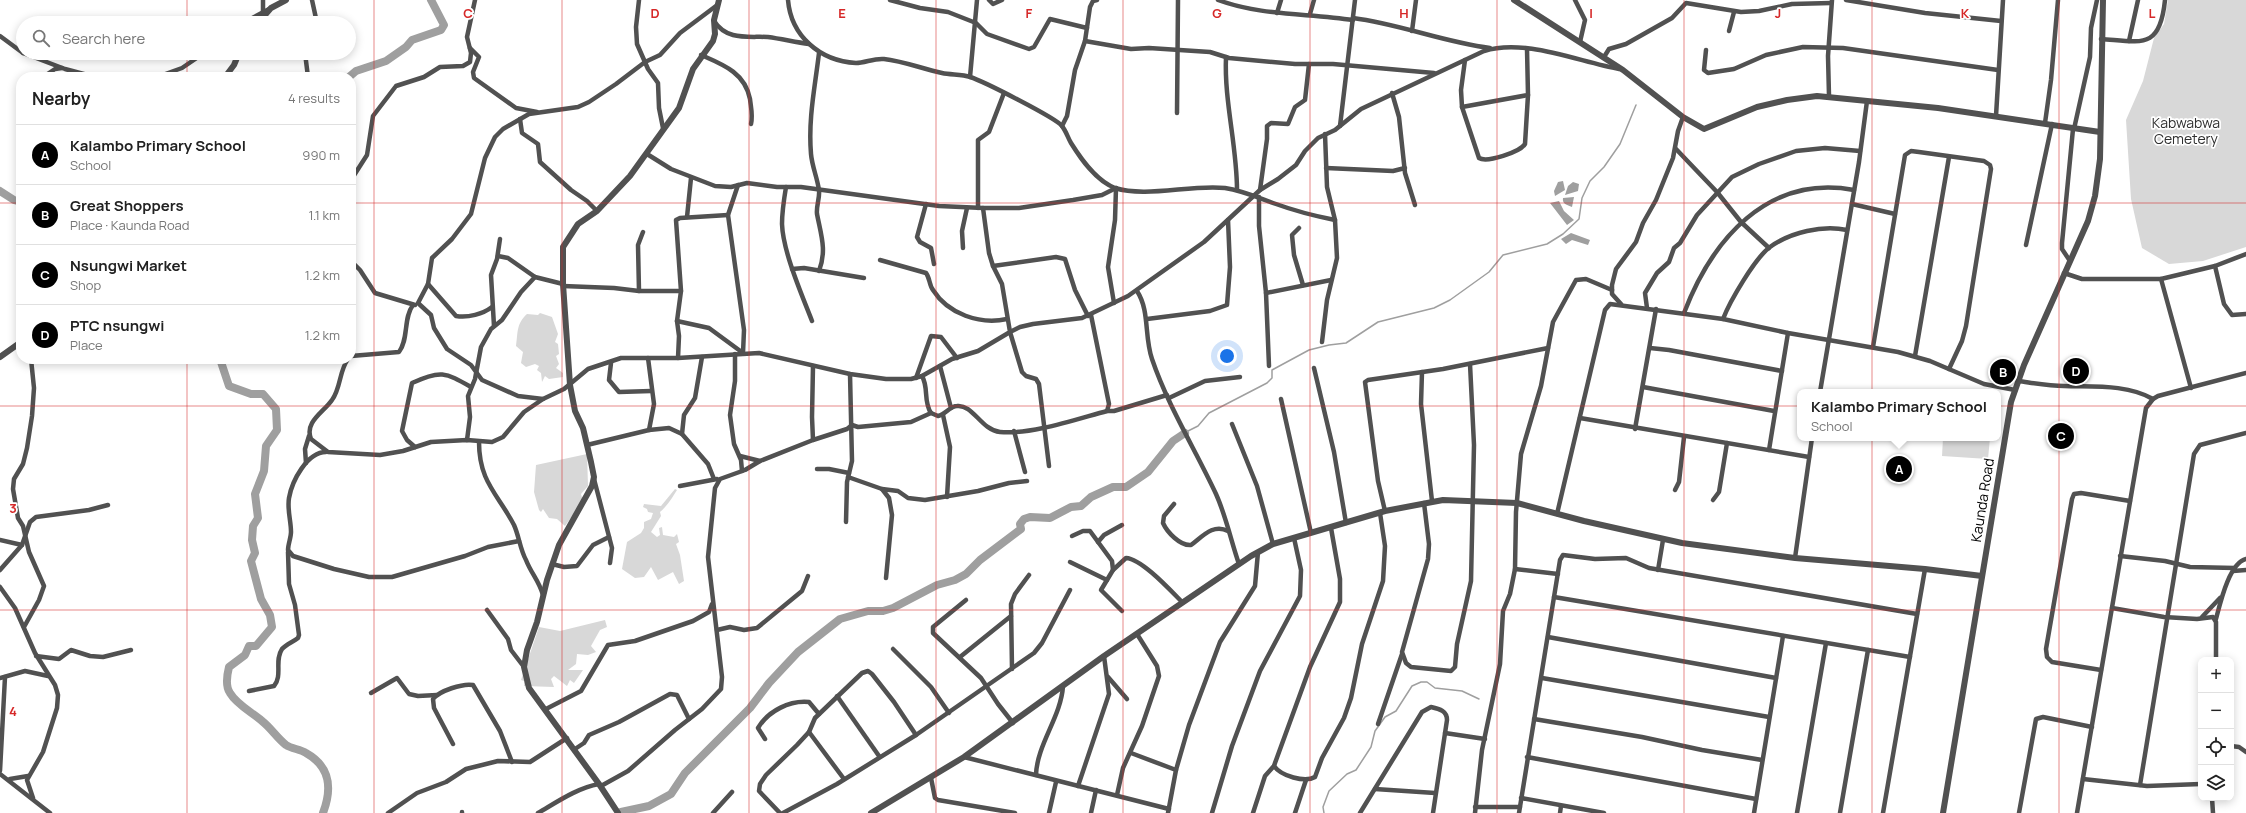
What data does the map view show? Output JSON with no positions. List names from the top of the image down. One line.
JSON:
{"streets":{"street":["Kaunda Road"]},"parks":["Kabwabwa Cemetery"],"page":{"search":"Search here","heading":["Nearby","4 results"],"list":[{"mark":"A","name":"Kalambo Primary School","note":"School","value":"990 m"},{"mark":"B","name":"Great Shoppers","note":"Place · Kaunda Road","value":"1.1 km"},{"mark":"C","name":"Nsungwi Market","note":"Shop","value":"1.2 km"},{"mark":"D","name":"PTC nsungwi","note":"Place","value":"1.2 km"}],"pins":["D","B","C","A"],"popup":["Kalambo Primary School","School"],"map_buttons":["+","−"]},"grid":{"columns":["C","D","E","F","G","H","I","J","K","L"],"rows":["3","4"]}}
